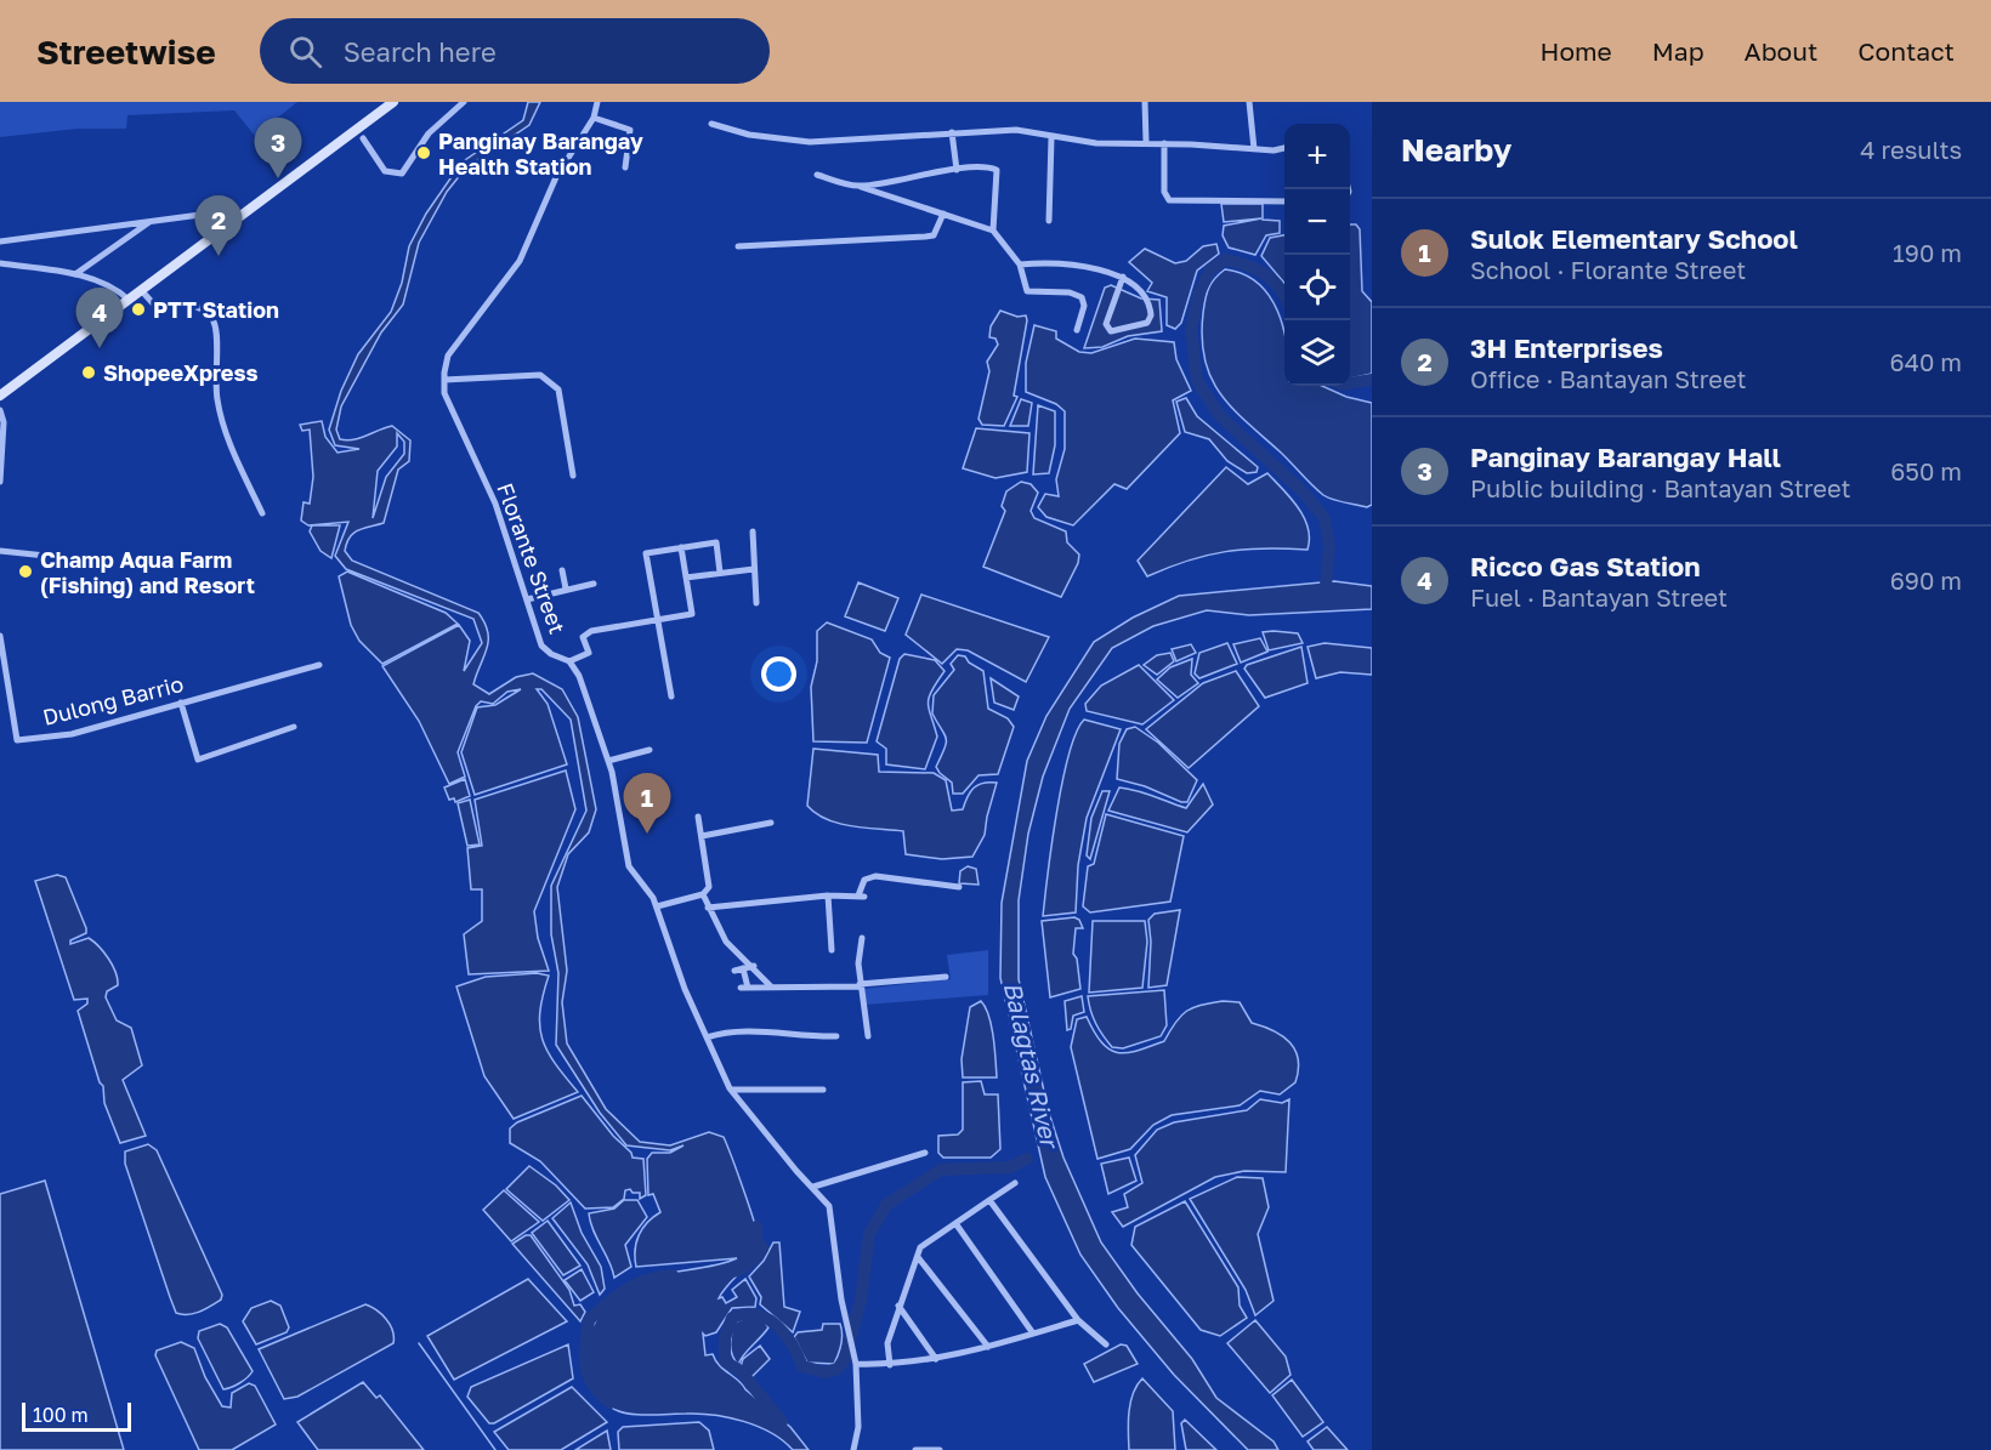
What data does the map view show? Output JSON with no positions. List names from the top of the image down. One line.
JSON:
{"streets":{"street":["Florante Street","Dulong Barrio"]},"water":["Balagtas River"],"places":["Panginay Barangay Health Station","PTT Station","ShopeeXpress","Champ Aqua Farm (Fishing) and Resort"],"scale_bar":"100 m","page":{"header":"Streetwise","search":"Search here","nav":["Home","Map","About","Contact"],"heading":["Nearby","4 results"],"pins":["3","2","4","1"],"map_buttons":["+","−"],"list":[{"mark":"1","name":"Sulok Elementary School","note":"School · Florante Street","value":"190 m"},{"mark":"2","name":"3H Enterprises","note":"Office · Bantayan Street","value":"640 m"},{"mark":"3","name":"Panginay Barangay Hall","note":"Public building · Bantayan Street","value":"650 m"},{"mark":"4","name":"Ricco Gas Station","note":"Fuel · Bantayan Street","value":"690 m"}],"scale":"100 m"}}
